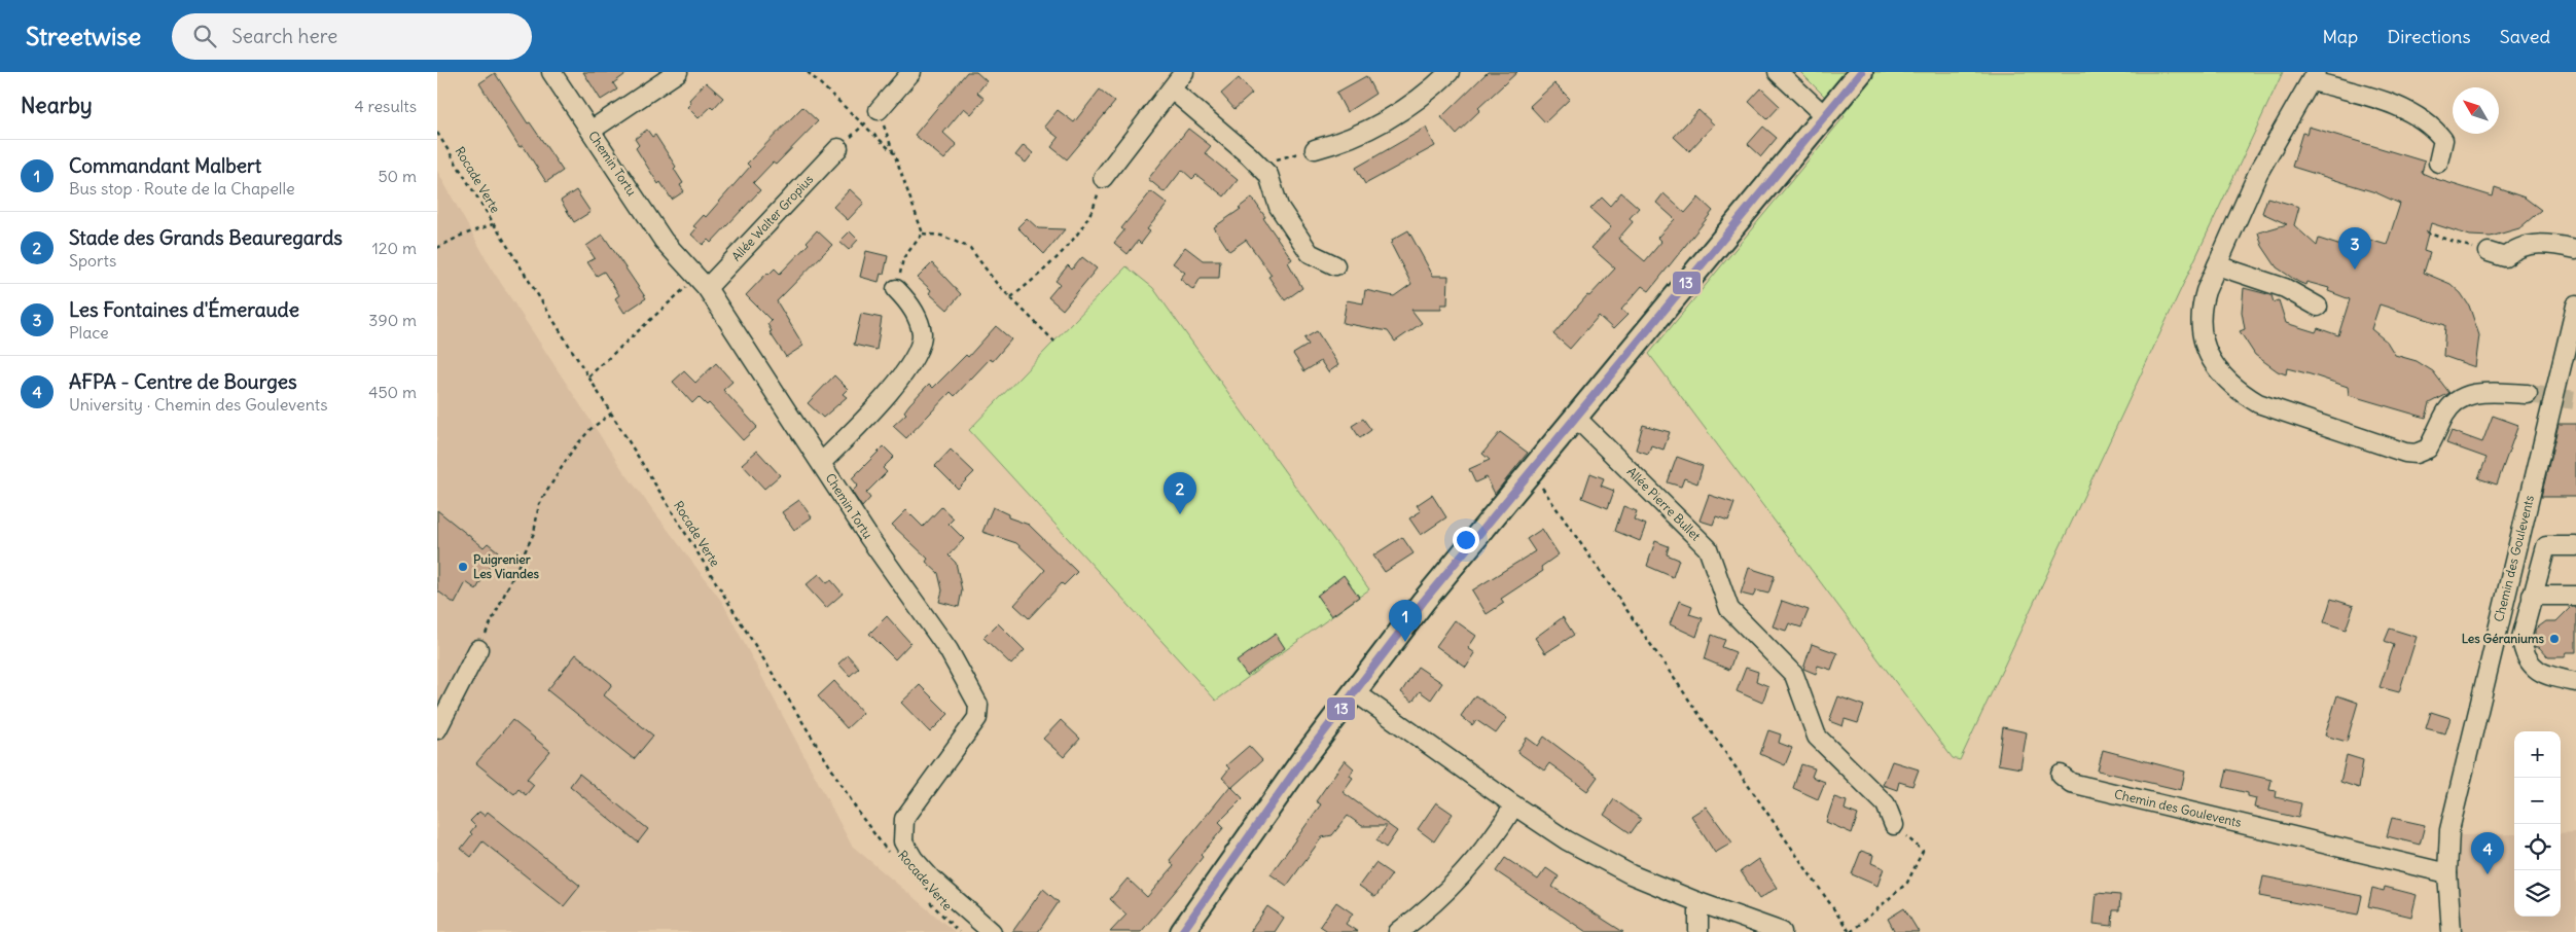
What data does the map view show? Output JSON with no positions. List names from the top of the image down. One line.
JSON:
{"streets":{"street":["Chemin Tortu","Allée Walter Gropius","Allée Pierre Bullet","Chemin des Goulevents"],"path":["Rocade Verte"]},"crossings":[["Chemin Tortu","Allée Walter Gropius"]],"places":["Puigrenier Les Viandes","Les Géraniums"],"lines":["transit line 13"],"north":"top left","page":{"header":"Streetwise","search":"Search here","nav":["Map","Directions","Saved"],"heading":["Nearby","4 results"],"list":[{"mark":"1","name":"Commandant Malbert","note":"Bus stop · Route de la Chapelle","value":"50 m"},{"mark":"2","name":"Stade des Grands Beauregards","note":"Sports","value":"120 m"},{"mark":"3","name":"Les Fontaines d'Émeraude","note":"Place","value":"390 m"},{"mark":"4","name":"AFPA - Centre de Bourges","note":"University · Chemin des Goulevents","value":"450 m"}],"pins":["3","2","1","4"],"map_buttons":["+","−"]}}
